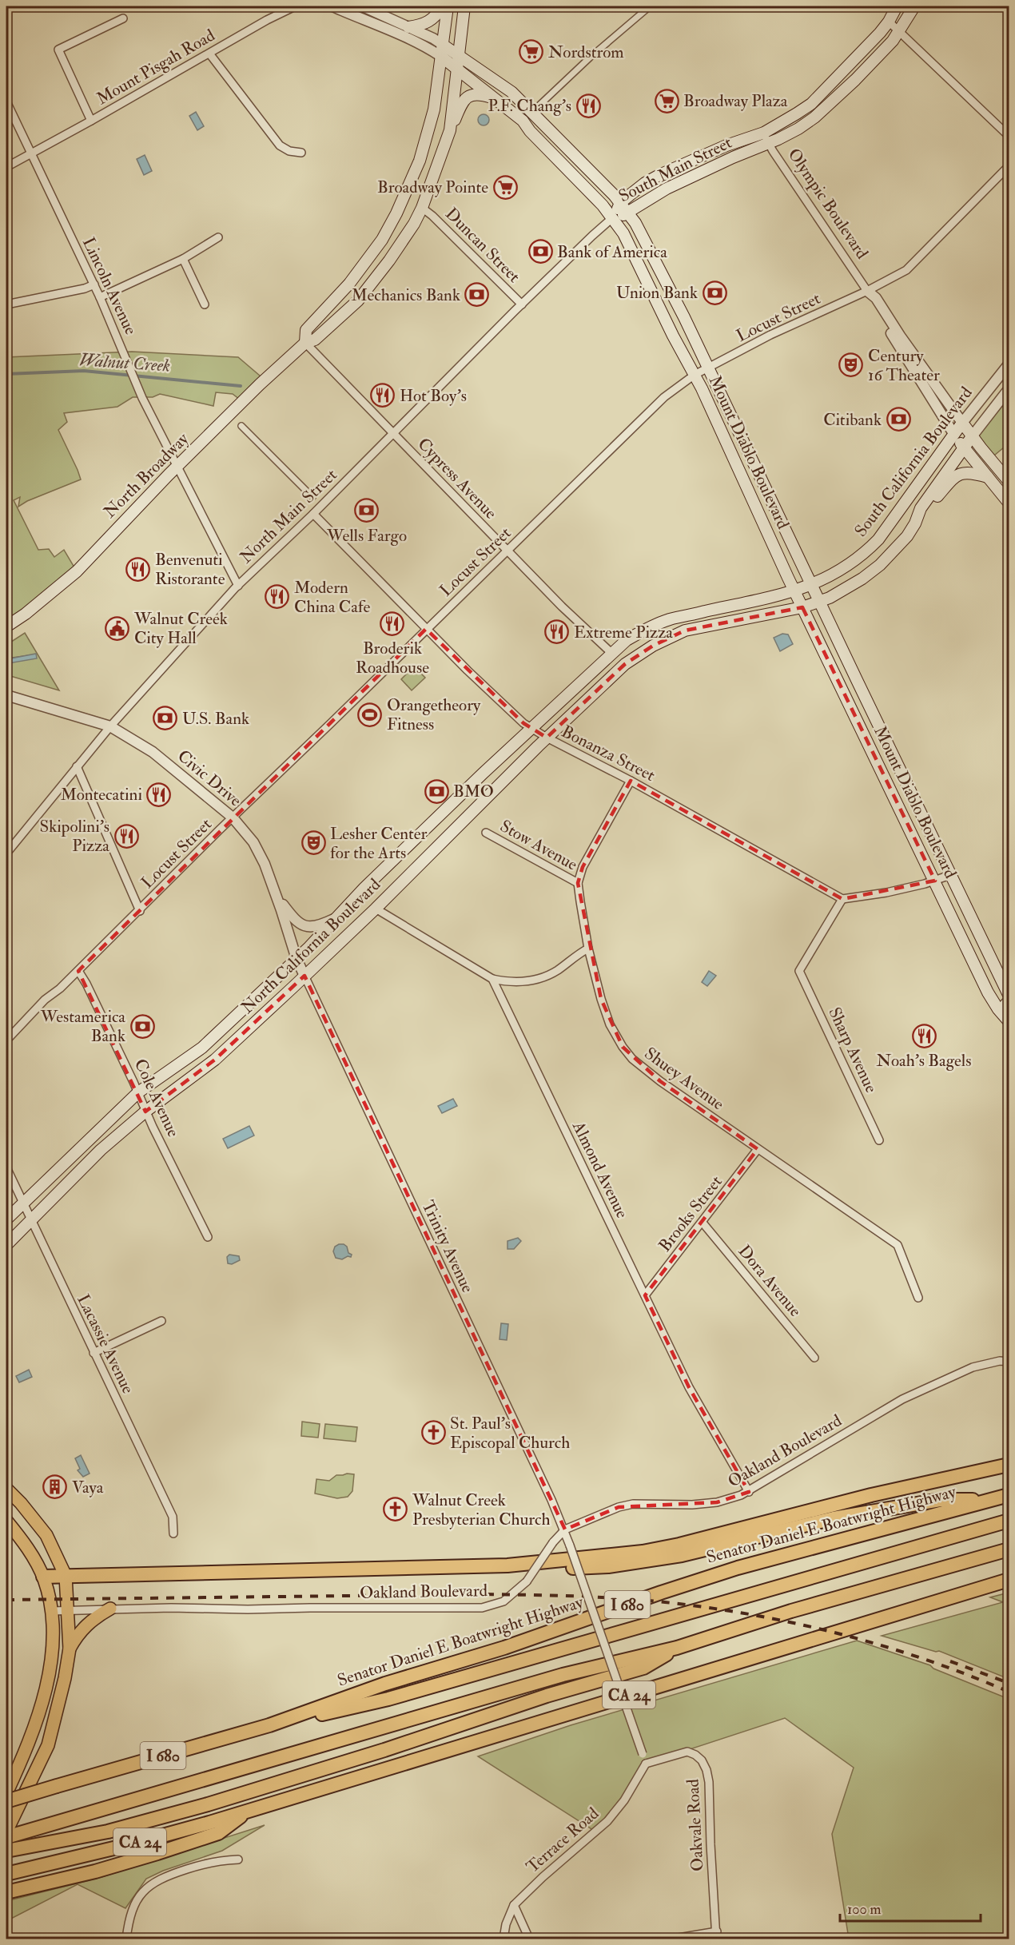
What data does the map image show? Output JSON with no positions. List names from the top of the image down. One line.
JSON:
{"streets":{"highway":["Senator Daniel E Boatwright Highway","I 680","CA 24"],"main road":["South Main Street","Olympic Boulevard","Mount Diablo Boulevard","South California Boulevard","North Broadway","North California Boulevard"],"street":["Mount Pisgah Road","Duncan Street","Lincoln Avenue","Locust Street","Cypress Avenue","North Main Street","Bonanza Street","Civic Drive","Stow Avenue","Sharp Avenue","Shuey Avenue","Cole Avenue","Almond Avenue","Brooks Street","Trinity Avenue","Dora Avenue","Lacassie Avenue","Oakland Boulevard","Oakvale Road","Terrace Road"]},"crossings":[["Mount Pisgah Road","Lincoln Avenue"],["South Main Street","Olympic Boulevard"],["South Main Street","Mount Diablo Boulevard"],["South Main Street","North Main Street"],["Olympic Boulevard","Locust Street"],["Olympic Boulevard","South California Boulevard"],["Duncan Street","North Broadway"],["Duncan Street","North Main Street"],["Lincoln Avenue","North Broadway"],["Lincoln Avenue","North Main Street"],["Locust Street","Mount Diablo Boulevard"],["Locust Street","Cypress Avenue"],["Locust Street","Bonanza Street"],["Locust Street","Civic Drive"],["Locust Street","Cole Avenue"],["Mount Diablo Boulevard","South California Boulevard"],["Mount Diablo Boulevard","North Broadway"],["Mount Diablo Boulevard","North Main Street"],["Mount Diablo Boulevard","North California Boulevard"],["South California Boulevard","North California Boulevard"],["North Broadway","Cypress Avenue"],["Cypress Avenue","North Main Street"],["Cypress Avenue","North California Boulevard"],["North Main Street","Bonanza Street"],["North Main Street","Civic Drive"],["Bonanza Street","North California Boulevard"],["Bonanza Street","Sharp Avenue"],["Bonanza Street","Shuey Avenue"],["Civic Drive","North California Boulevard"],["Civic Drive","Trinity Avenue"],["Stow Avenue","Shuey Avenue"],["North California Boulevard","Cole Avenue"],["North California Boulevard","Trinity Avenue"],["North California Boulevard","Lacassie Avenue"],["Shuey Avenue","Brooks Street"],["Almond Avenue","Brooks Street"],["Almond Avenue","Oakland Boulevard"],["Brooks Street","Dora Avenue"],["Trinity Avenue","Oakland Boulevard"],["Oakvale Road","Terrace Road"]],"water":["Walnut Creek"],"places":{"supermarket":["Nordstrom","Broadway Plaza","Broadway Pointe"],"restaurant":["P.F. Chang's","Hot Boy's","Benvenuti Ristorante","Modern China Cafe","Broderik Roadhouse","Extreme Pizza","Montecatini","Skipolini's Pizza","Noah's Bagels"],"bank":["Bank of America","Union Bank","Mechanics Bank","Citibank","Wells Fargo","U.S. Bank","BMO","Westamerica Bank"],"theatre":["Century 16 Theater","Lesher Center for the Arts"],"public building":["Walnut Creek City Hall"],"sports":["Orangetheory Fitness"],"church":["St. Paul's Episcopal Church","Walnut Creek Presbyterian Church"],"building":["Vaya"]},"scale_bar":"100 m"}
